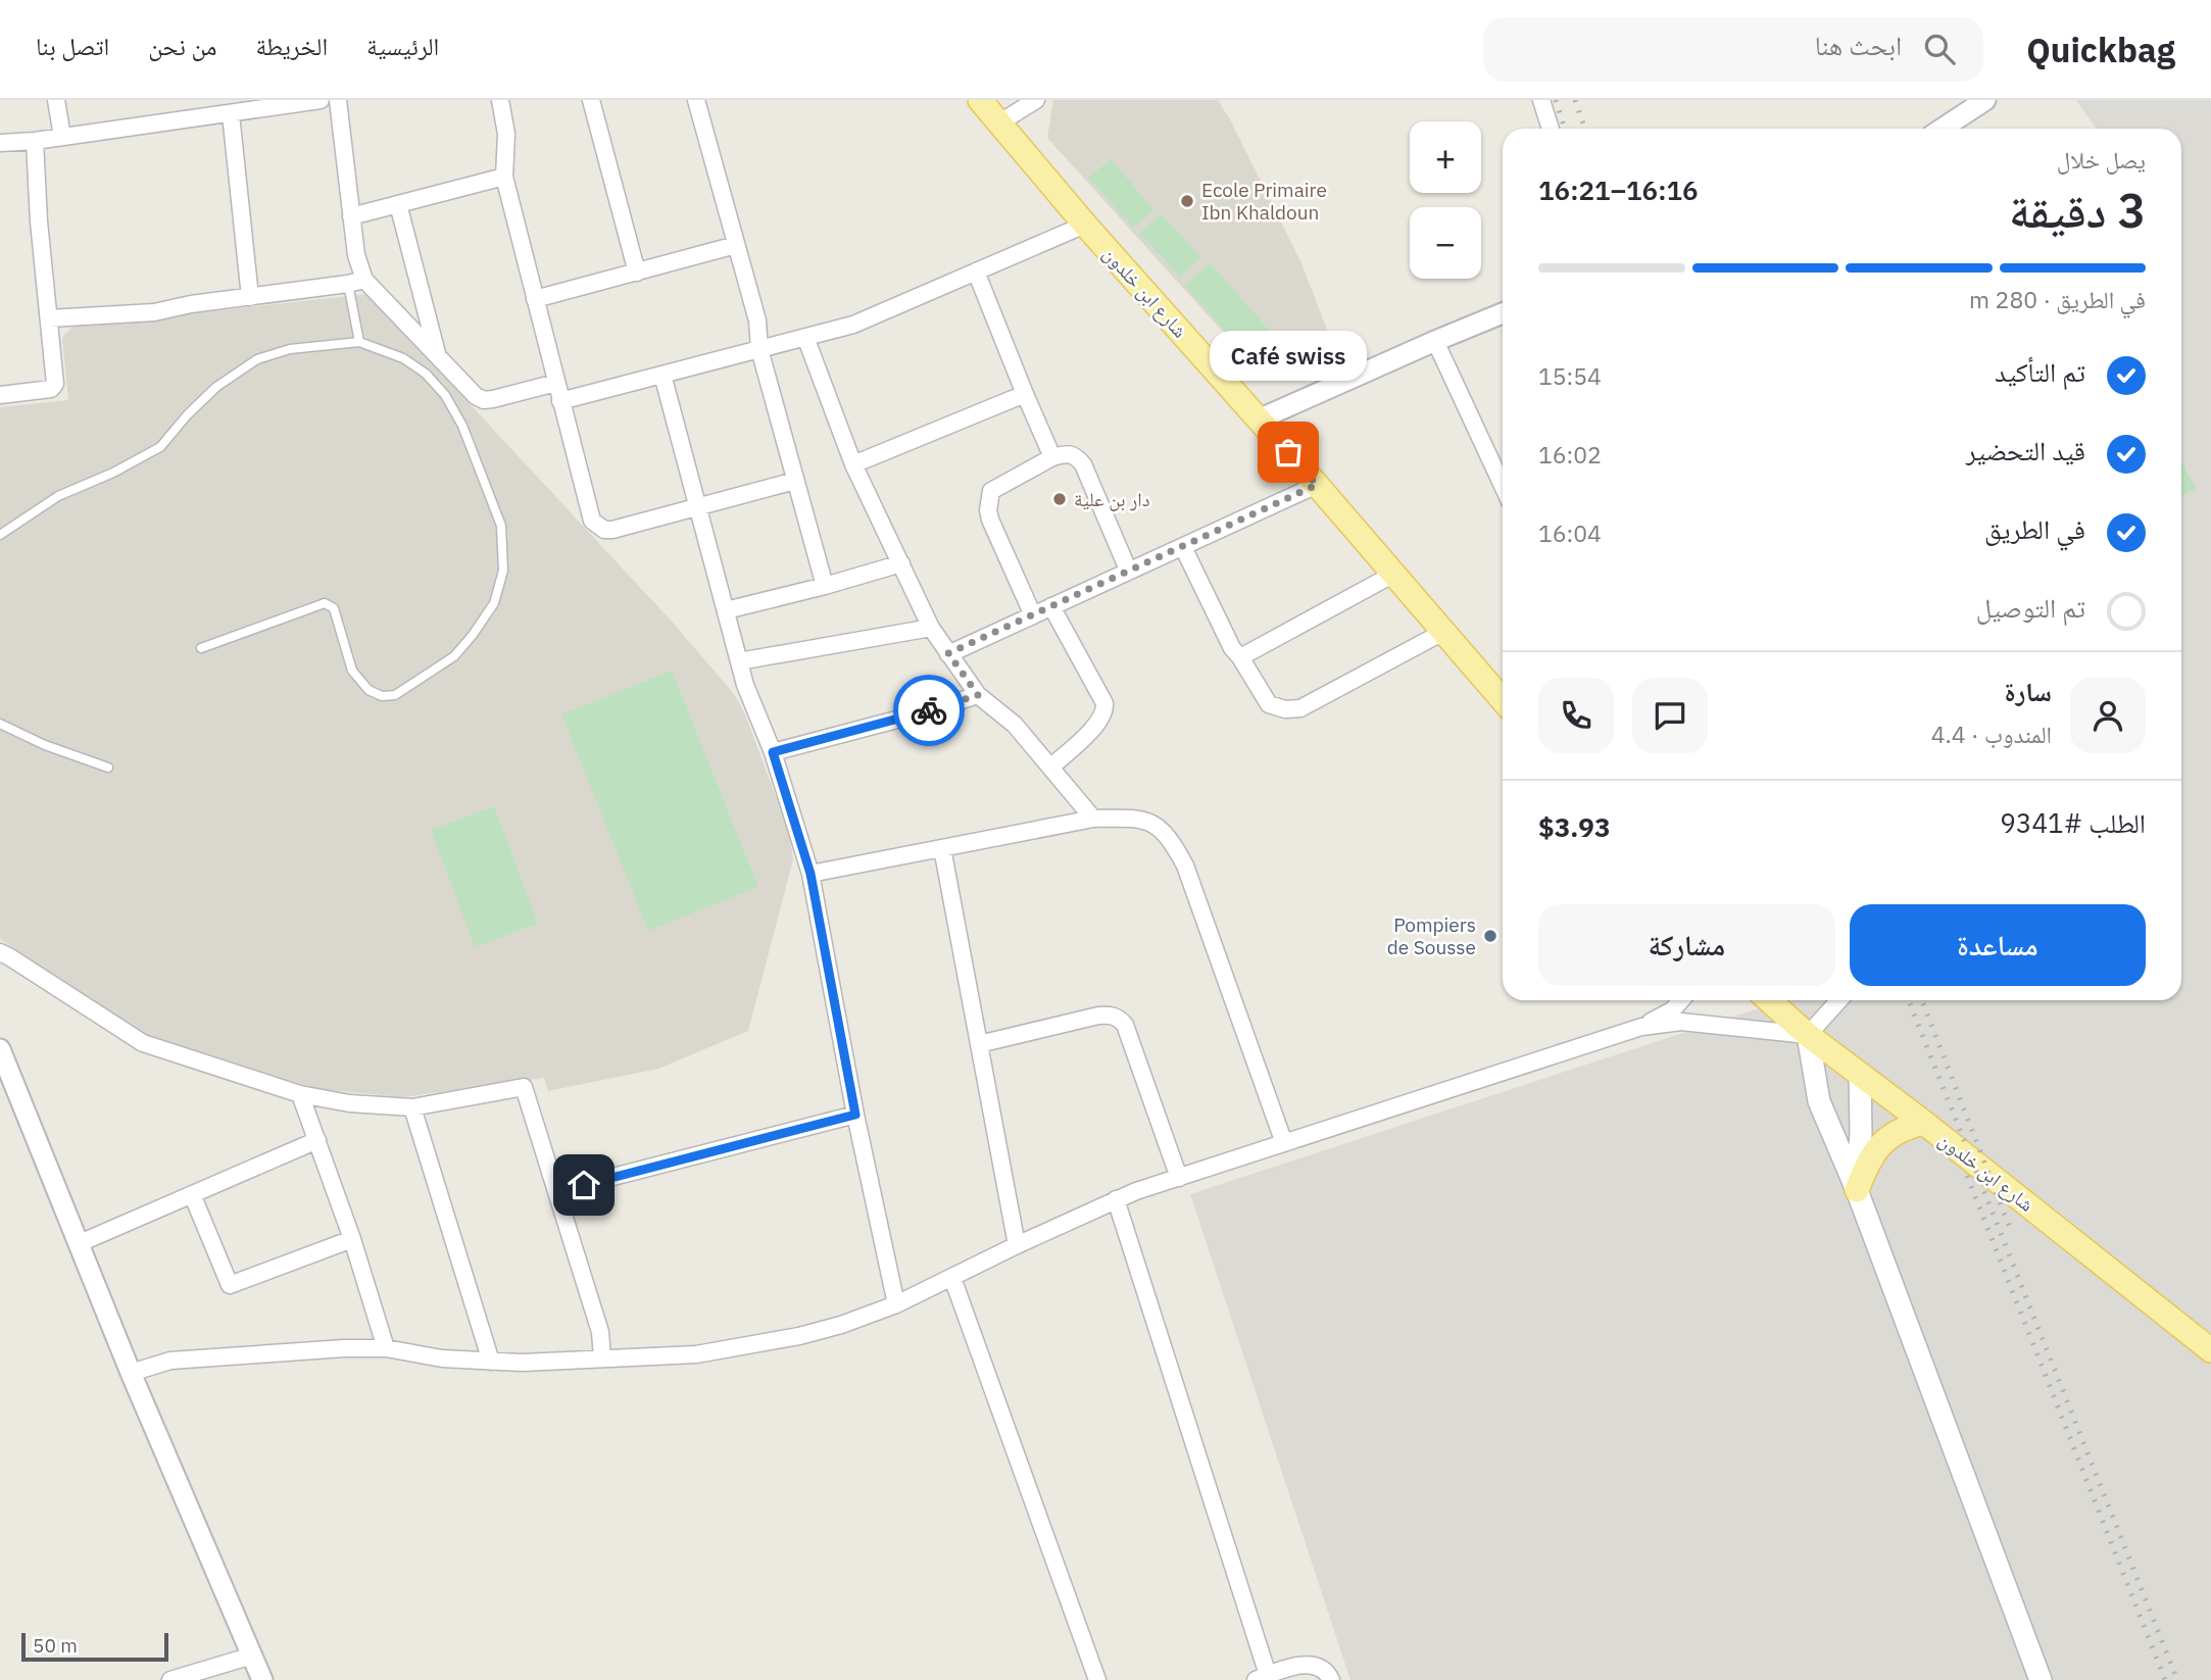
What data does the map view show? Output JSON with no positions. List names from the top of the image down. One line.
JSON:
{"streets":{"main road":["شارع ابن خلدون"]},"places":["Ecole Primaire Ibn Khaldoun","Café swiss","دار بن علية","Pompiers de Sousse"],"scale_bar":"50 m","page":{"header":"Quickbag","search":"ابحث هنا","nav":["الرئيسية","الخريطة","من نحن","اتصل بنا"],"map_buttons":["+","−"],"heading":["3 دقيقة","يصل خلال","16:16–16:21"],"panel":["سارة","المندوب · 4.4","الطلب #9341","$3.93"],"bar":"في الطريق · 280 m","bubble":"Café swiss","list":[["تم التأكيد","15:54"],["قيد التحضير","16:02"],["في الطريق","16:04"],"تم التوصيل"],"buttons":["مساعدة","مشاركة"],"scale":"50 m"}}
